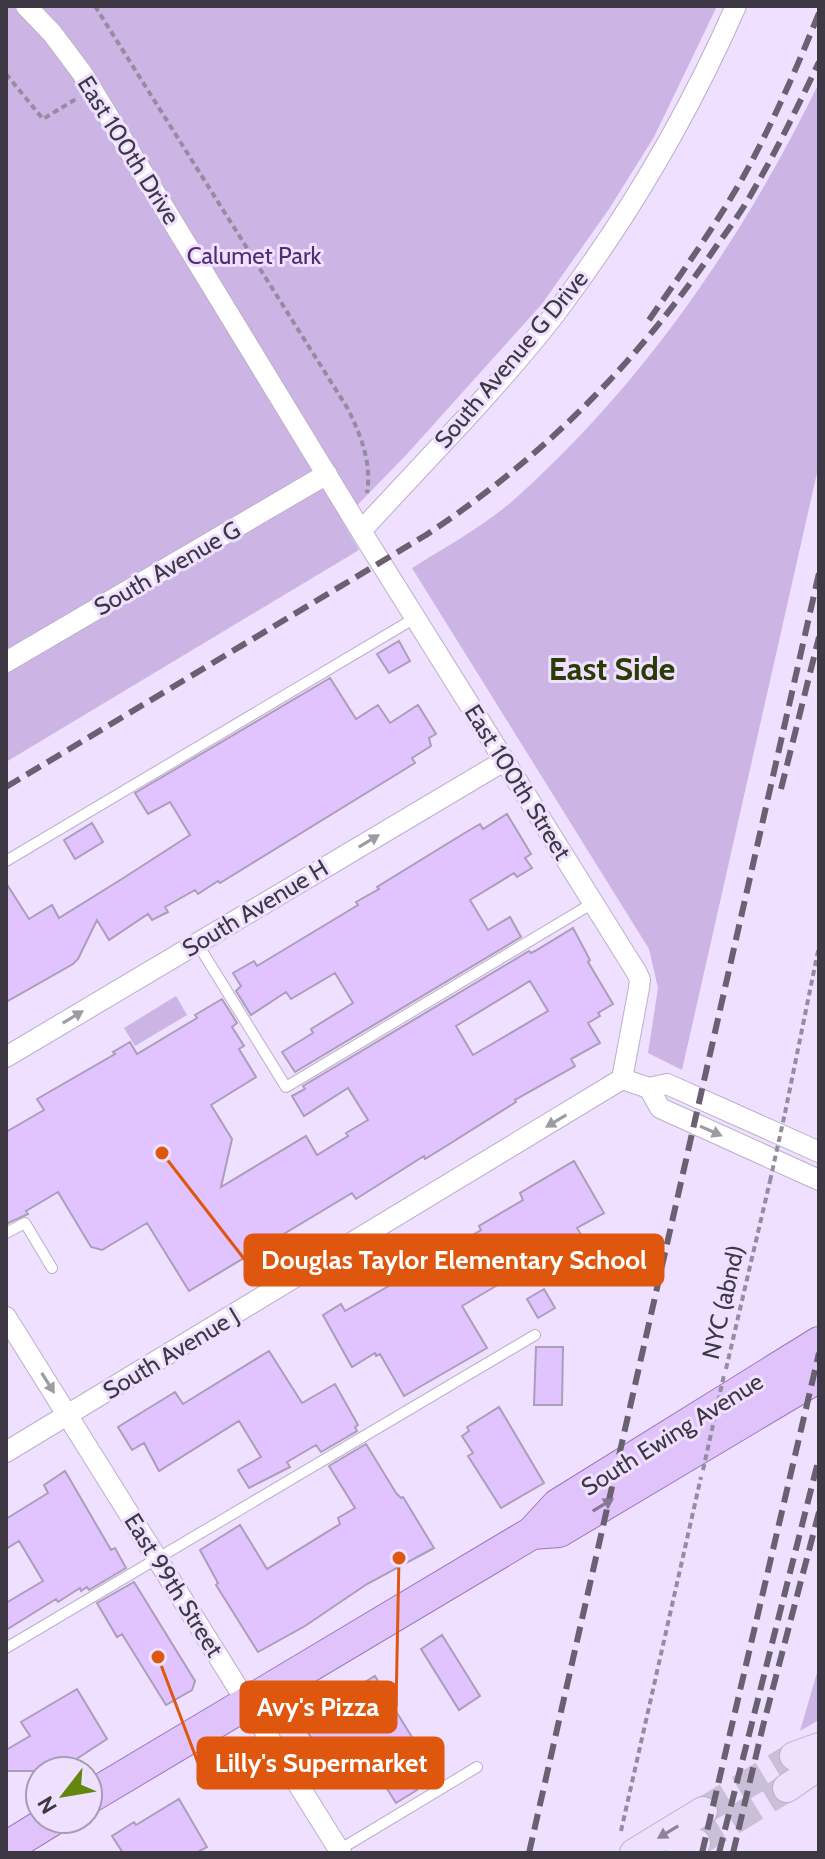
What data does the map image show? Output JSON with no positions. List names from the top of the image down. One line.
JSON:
{"streets":{"main road":["South Ewing Avenue"],"street":["East 100th Drive","South Avenue G Drive","South Avenue G","East 100th Street","South Avenue H","South Avenue J","East 99th Street"],"path":["NYC (abnd)"]},"crossings":[["East 100th Drive","South Avenue G"],["East 100th Drive","East 100th Street"],["South Avenue G Drive","East 100th Street"],["South Avenue G","East 100th Street"],["East 100th Street","South Avenue H"],["East 100th Street","South Avenue J"],["South Avenue J","East 99th Street"],["South Ewing Avenue","East 99th Street"]],"one_way":["South Avenue H","South Avenue J"],"districts":["East Side"],"parks":["Calumet Park"],"places":["Douglas Taylor Elementary School","Avy's Pizza","Lilly's Supermarket"],"north":"bottom left"}
